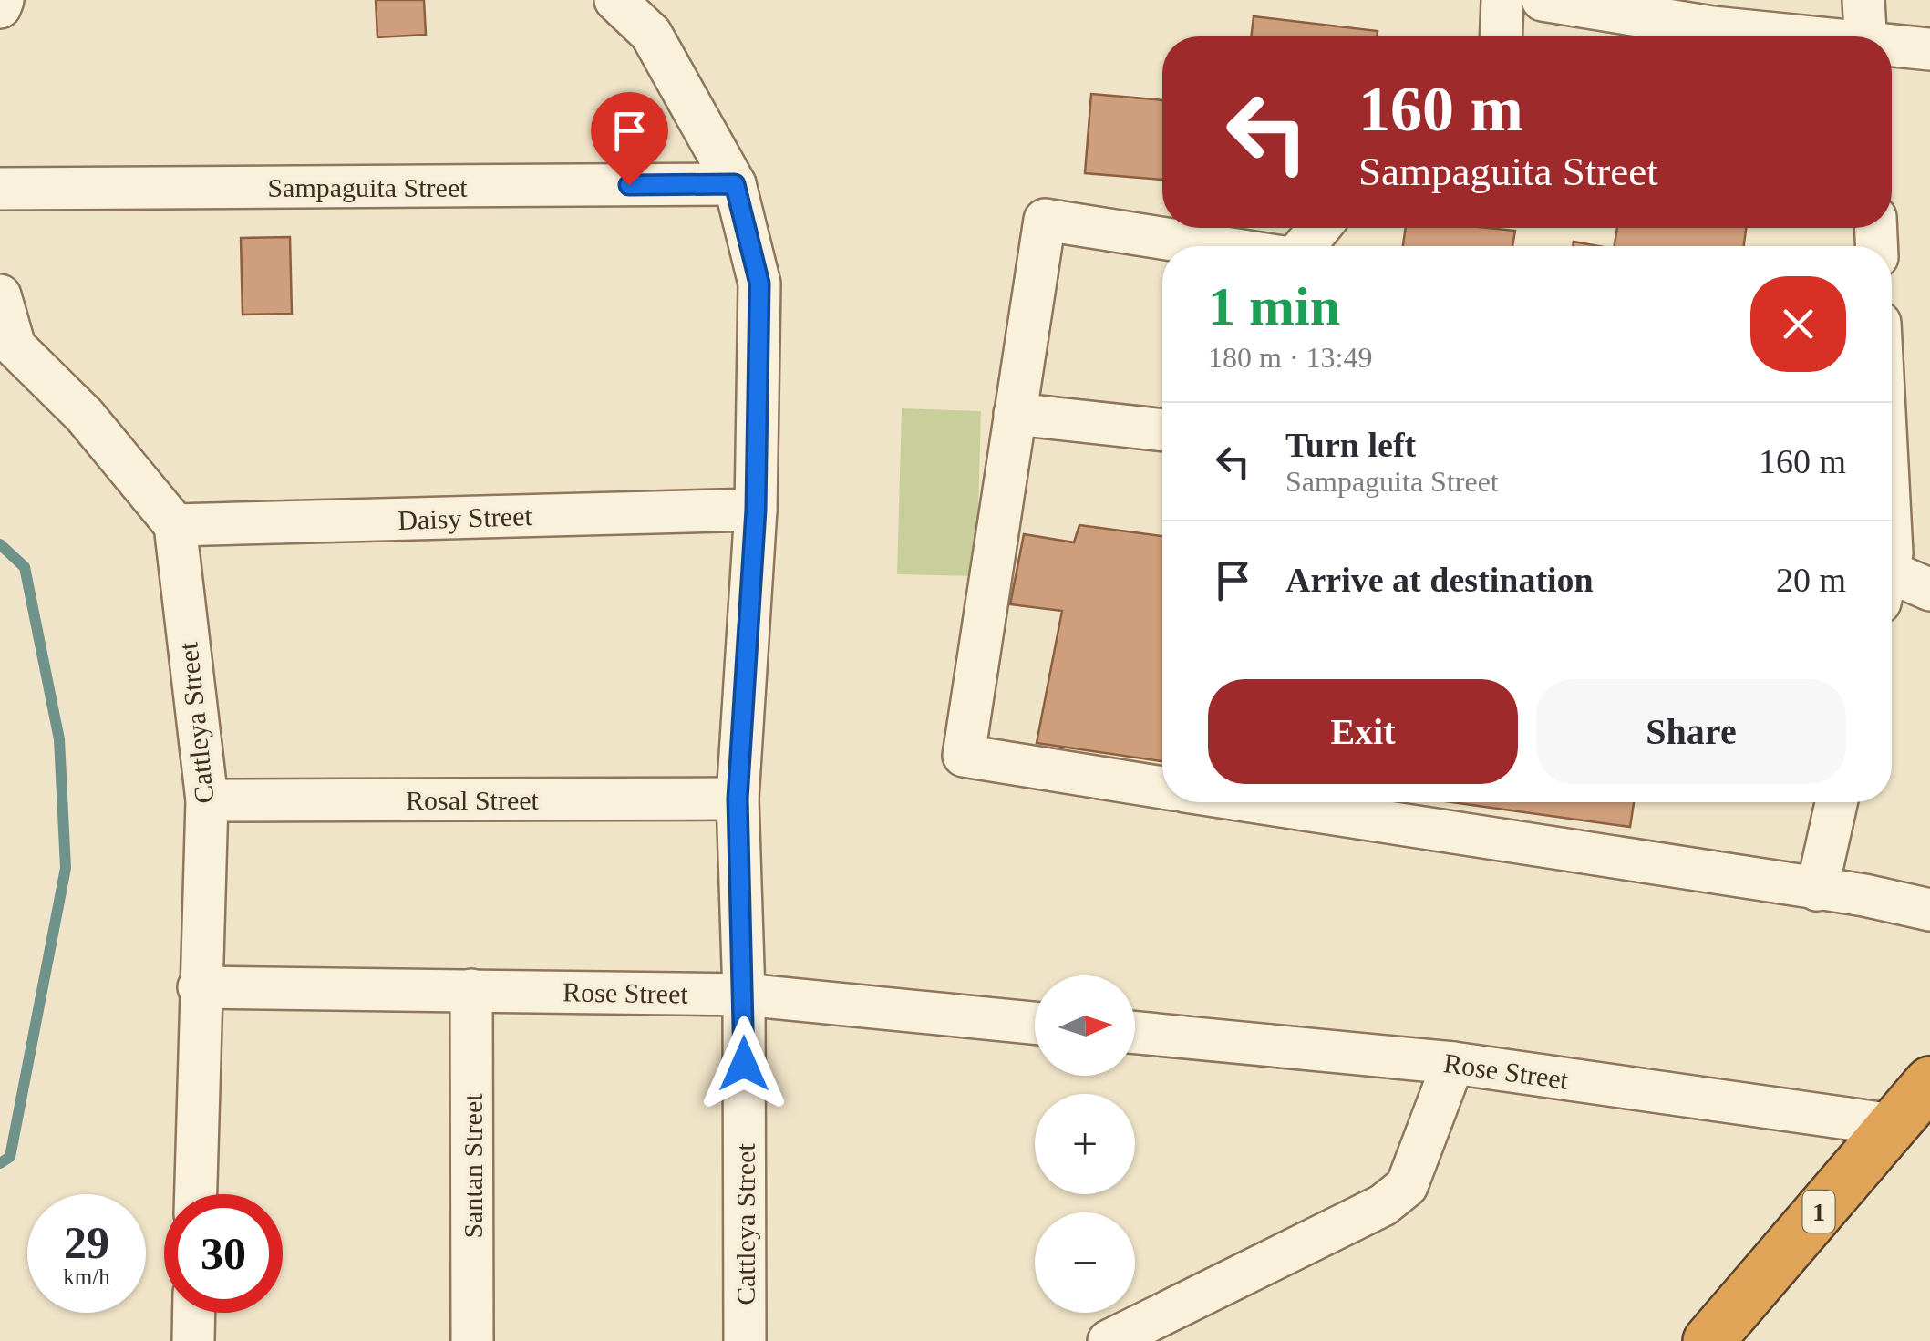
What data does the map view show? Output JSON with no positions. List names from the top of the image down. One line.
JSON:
{"streets":{"highway":["1"],"street":["Sampaguita Street","Daisy Street","Cattleya Street","Rosal Street","Rose Street","Santan Street"]},"crossings":[["Sampaguita Street","Cattleya Street"],["Daisy Street","Cattleya Street"],["Cattleya Street","Rosal Street"],["Cattleya Street","Rose Street"],["Rose Street","Santan Street"],["Rose Street","1"]],"north":"right","page":{"turn":["160 m","Sampaguita Street"],"heading":["1 min","180 m · 13:49"],"list":[{"name":"Turn left","note":"Sampaguita Street","value":"160 m"},{"name":"Arrive at destination","value":"20 m"}],"buttons":["Exit","Share"],"map_buttons":["+","−"],"speed":"29 km/h","limit":"30"}}
